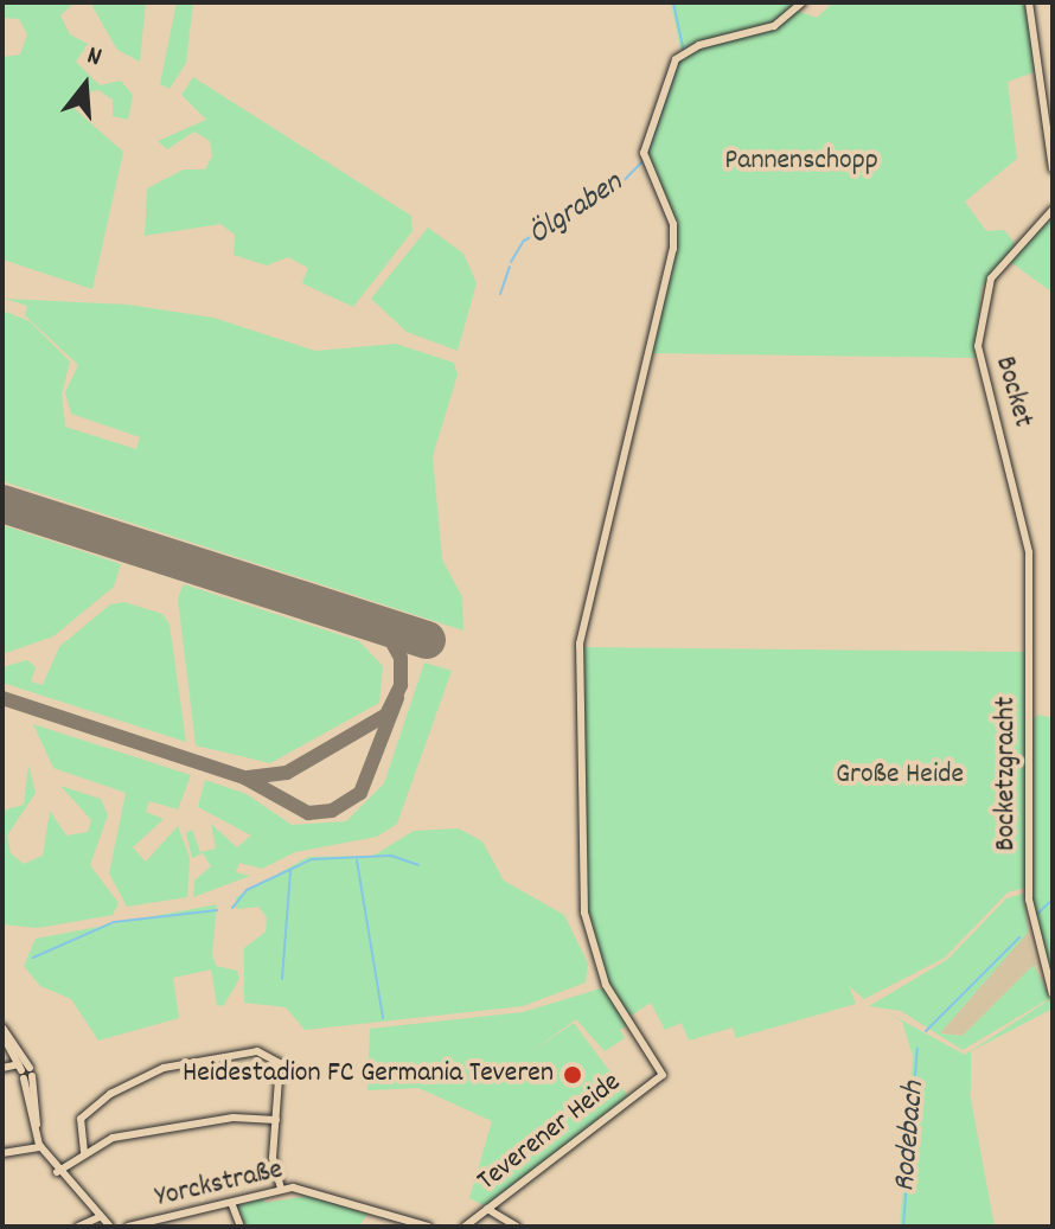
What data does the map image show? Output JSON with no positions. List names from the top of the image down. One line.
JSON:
{"streets":{"street":["Bocket","Bocketzgracht","Teverener Heide","Yorckstraße"]},"crossings":[["Bocket","Bocketzgracht"]],"water":["Ölgraben","Rodebach"],"parks":["Pannenschopp","Große Heide"],"places":["Heidestadion FC Germania Teveren"],"north":"top"}
